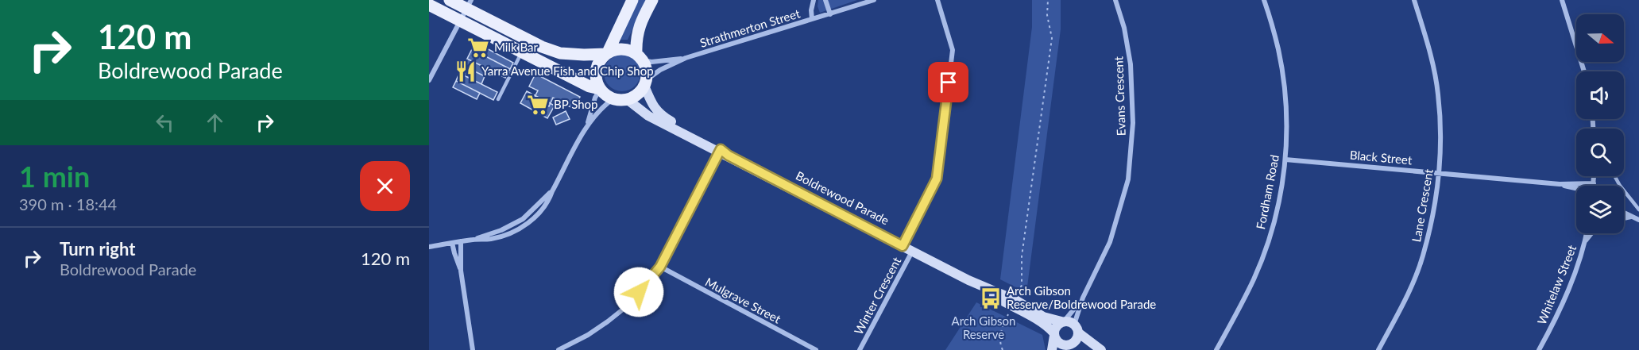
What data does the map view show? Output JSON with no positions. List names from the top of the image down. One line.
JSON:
{"streets":{"main road":["Boldrewood Parade"],"street":["Strathmerton Street","Evans Crescent","Black Street","Fordham Road","Lane Crescent","Whitelaw Street","Winter Crescent","Mulgrave Street"]},"crossings":[["Strathmerton Street","Boldrewood Parade"],["Evans Crescent","Boldrewood Parade"],["Black Street","Fordham Road"],["Black Street","Lane Crescent"],["Boldrewood Parade","Winter Crescent"]],"parks":["Arch Gibson Reserve"],"places":{"supermarket":["Milk Bar","BP Shop"],"restaurant":["Yarra Avenue Fish and Chip Shop"],"bus stop":["Arch Gibson Reserve/Boldrewood Parade"]},"north":"right","page":{"turn":["120 m","Boldrewood Parade"],"heading":["1 min","390 m · 18:44"],"list":[{"name":"Turn right","note":"Boldrewood Parade","value":"120 m"}]}}
